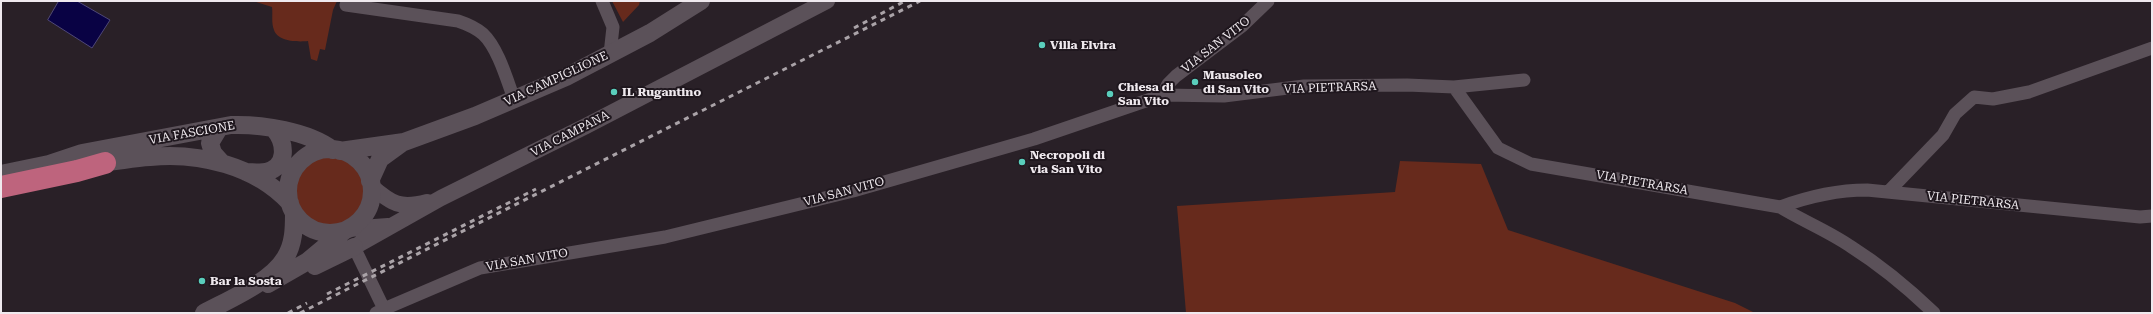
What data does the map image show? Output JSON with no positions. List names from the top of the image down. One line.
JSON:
{"streets":{"main road":["VIA CAMPIGLIONE","VIA FASCIONE"],"street":["VIA SAN VITO","VIA PIETRARSA","VIA CAMPANA"]},"crossings":[["VIA SAN VITO","VIA PIETRARSA"],["VIA CAMPIGLIONE","VIA FASCIONE"],["VIA CAMPIGLIONE","VIA CAMPANA"],["VIA FASCIONE","VIA CAMPANA"]],"places":["Villa Elvira","Mausoleo di San Vito","IL Rugantino","Chiesa di San Vito","Necropoli di via San Vito","Bar la Sosta"]}
